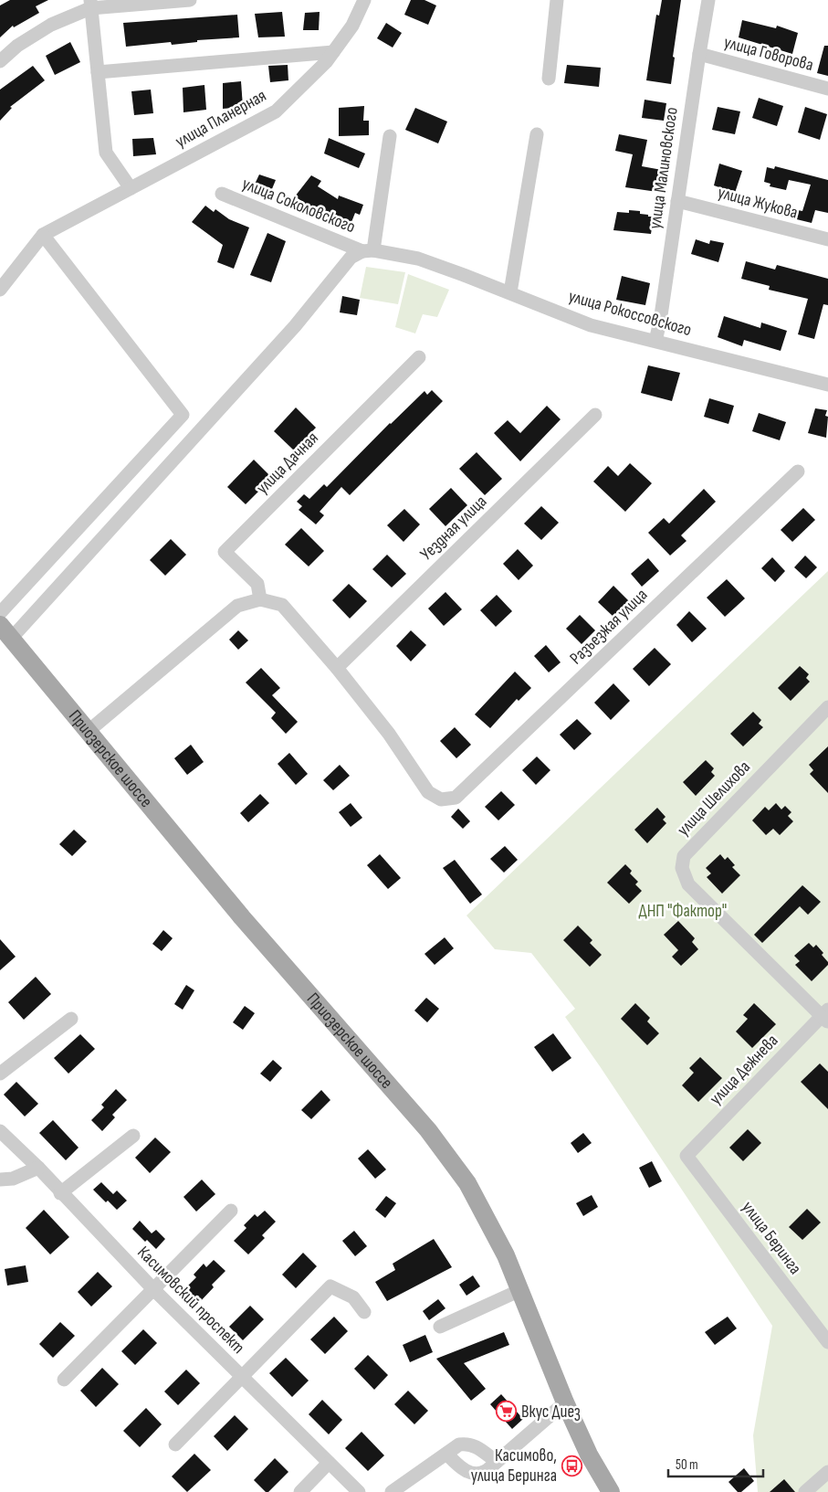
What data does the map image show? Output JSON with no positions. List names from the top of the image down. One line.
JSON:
{"streets":{"main road":["Приозерское шоссе"],"street":["улица Говорова","улица Планерная","улица Малиновского","улица Жукова","улица Соколовского","улица Рокоссовского","улица Дачная","Уездная улица","Разъезжая улица","улица Шелихова","улица Дежнева","улица Беринга","Касимовский проспект"]},"crossings":[["улица Говорова","улица Малиновского"],["улица Малиновского","улица Жукова"],["улица Малиновского","улица Рокоссовского"],["улица Соколовского","улица Рокоссовского"],["улица Соколовского","Приозерское шоссе"],["Уездная улица","Разъезжая улица"],["улица Шелихова","улица Дежнева"],["улица Дежнева","улица Беринга"]],"parks":["ДНП \"Фактор\""],"places":{"supermarket":["Вкус Диез"],"bus stop":["Касимово, улица Беринга"]},"scale_bar":"50 m"}
